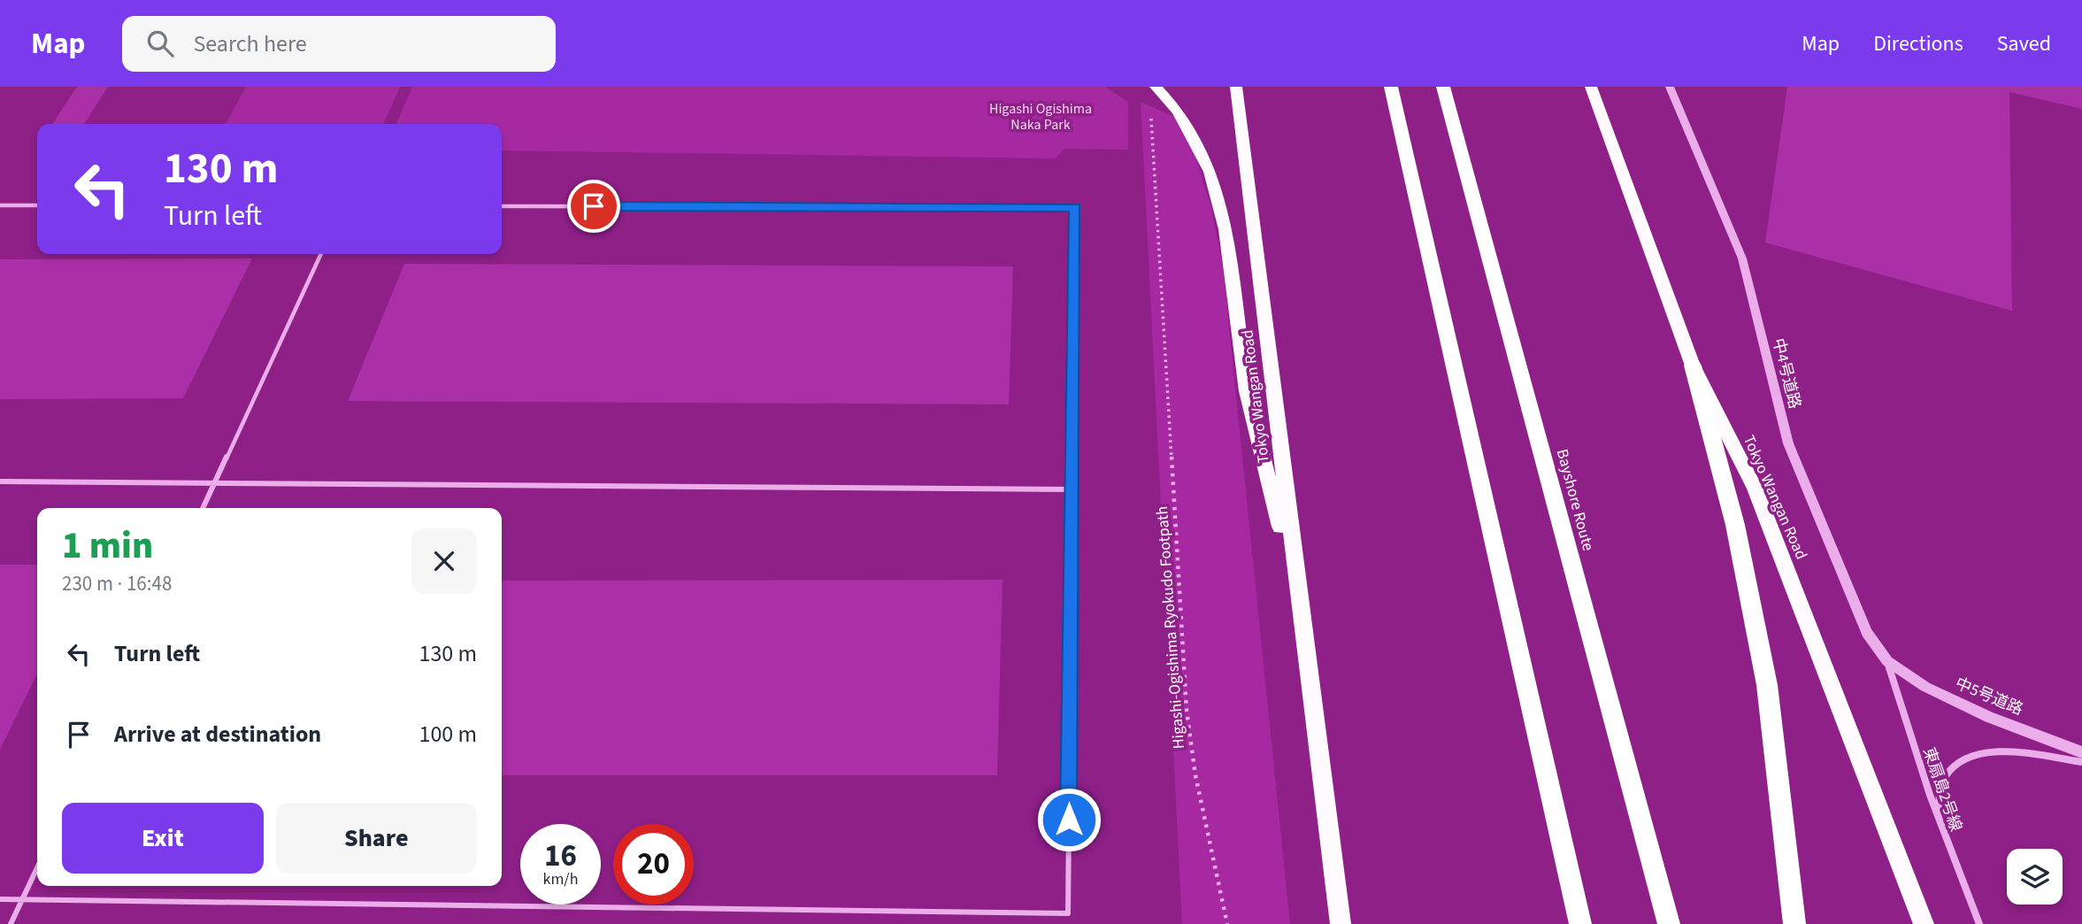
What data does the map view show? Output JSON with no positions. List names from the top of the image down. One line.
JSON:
{"streets":{"highway":["Tokyo Wangan Road","Bayshore Route"],"street":["中4号道路","中5号道路","東扇島2号線"],"path":["Higashi-Ogishima Ryokudo Footpath"]},"crossings":[["中4号道路","中5号道路"],["中4号道路","東扇島2号線"],["中5号道路","東扇島2号線"]],"parks":["Higashi Ogishima Naka Park"],"page":{"header":"Map","search":"Search here","nav":["Map","Directions","Saved"],"turn":["130 m","Turn left"],"heading":["1 min","230 m · 16:48"],"list":[{"name":"Turn left","value":"130 m"},{"name":"Arrive at destination","value":"100 m"}],"buttons":["Exit","Share"],"speed":"16 km/h","limit":"20"}}
